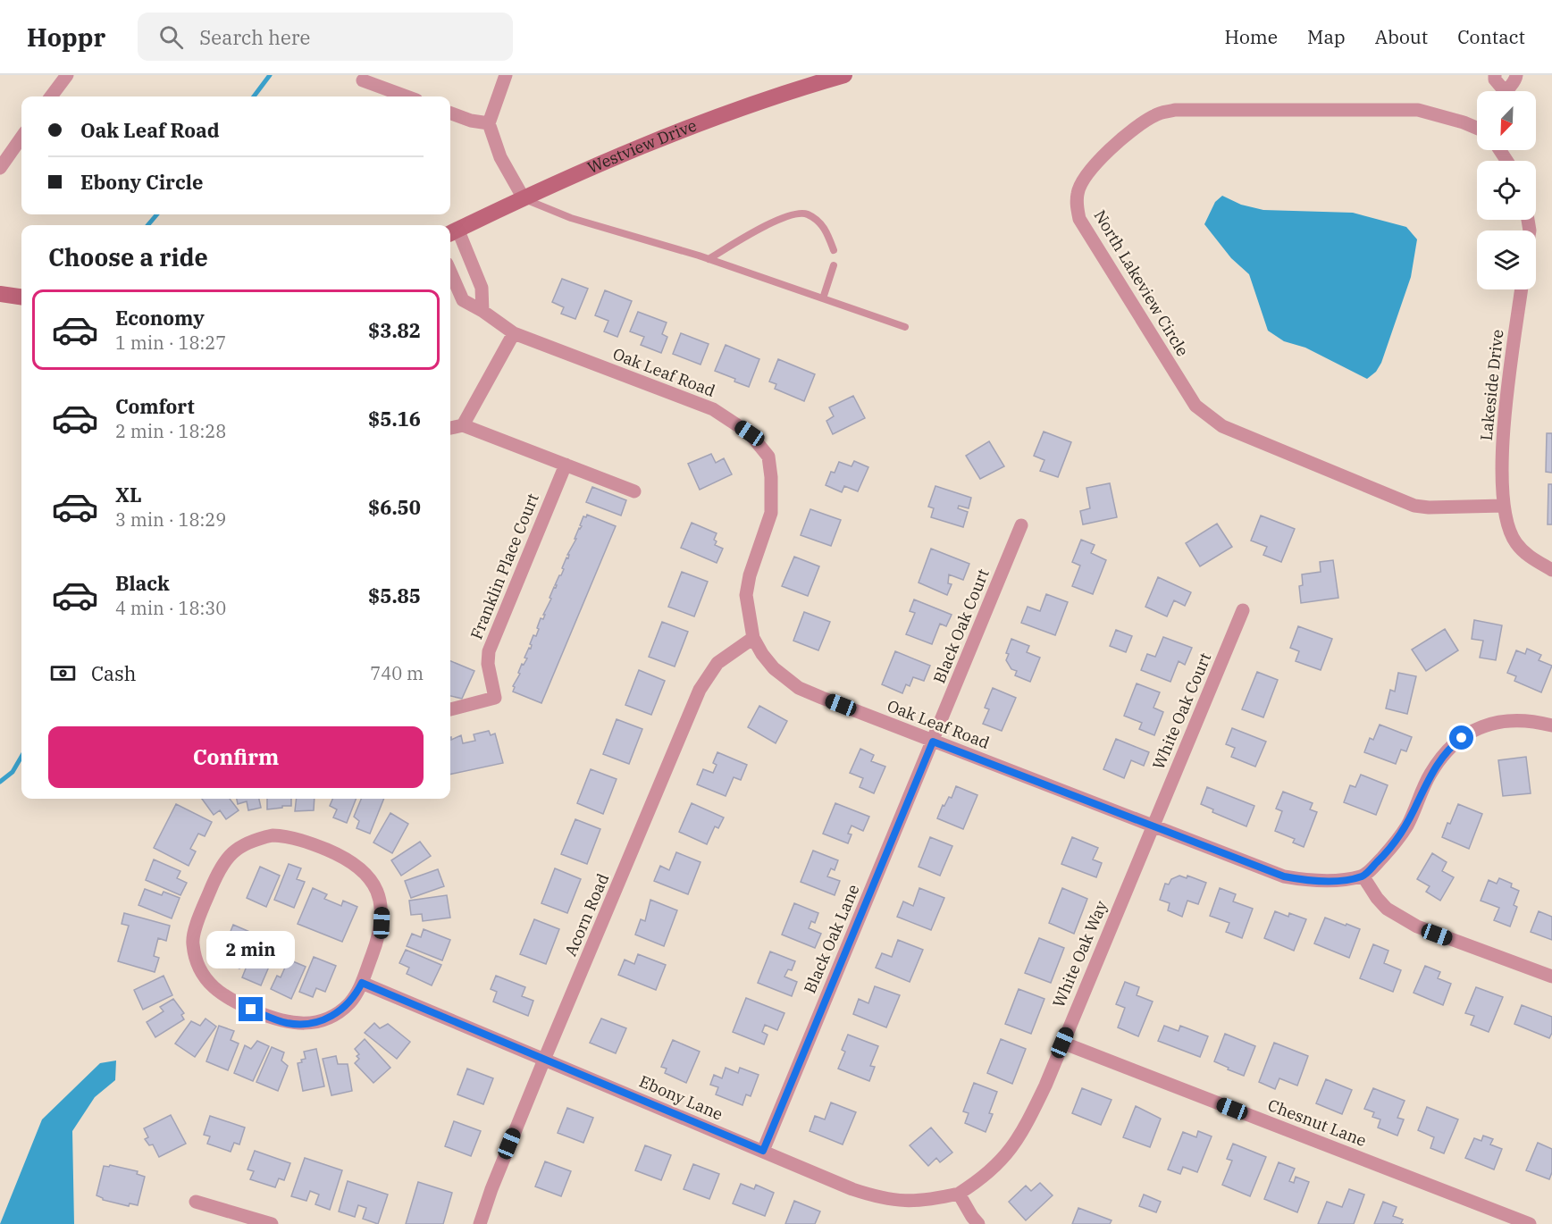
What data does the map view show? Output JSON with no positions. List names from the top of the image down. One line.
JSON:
{"streets":{"street":["Westview Drive","North Lakeview Circle","Oak Leaf Road","Lakeside Drive","Franklin Place Court","Black Oak Court","White Oak Court","Acorn Road","Black Oak Lane","White Oak Way","Ebony Lane","Chesnut Lane"]},"crossings":[["North Lakeview Circle","Lakeside Drive"],["Oak Leaf Road","Black Oak Court"],["Oak Leaf Road","White Oak Court"],["Oak Leaf Road","Acorn Road"],["Oak Leaf Road","Black Oak Lane"],["Oak Leaf Road","White Oak Way"],["Black Oak Court","Black Oak Lane"],["White Oak Court","White Oak Way"],["Acorn Road","Ebony Lane"],["Black Oak Lane","Ebony Lane"],["White Oak Way","Ebony Lane"],["White Oak Way","Chesnut Lane"]],"north":"bottom left","page":{"header":"Hoppr","search":"Search here","nav":["Home","Map","About","Contact"],"banner":["Oak Leaf Road","Ebony Circle"],"heading":"Choose a ride","list":[{"name":"Economy","note":"1 min · 18:27","value":"$3.82"},{"name":"Comfort","note":"2 min · 18:28","value":"$5.16"},{"name":"XL","note":"3 min · 18:29","value":"$6.50"},{"name":"Black","note":"4 min · 18:30","value":"$5.85"}],"pay":["Cash","740 m"],"buttons":"Confirm","bubble":"2 min"}}
